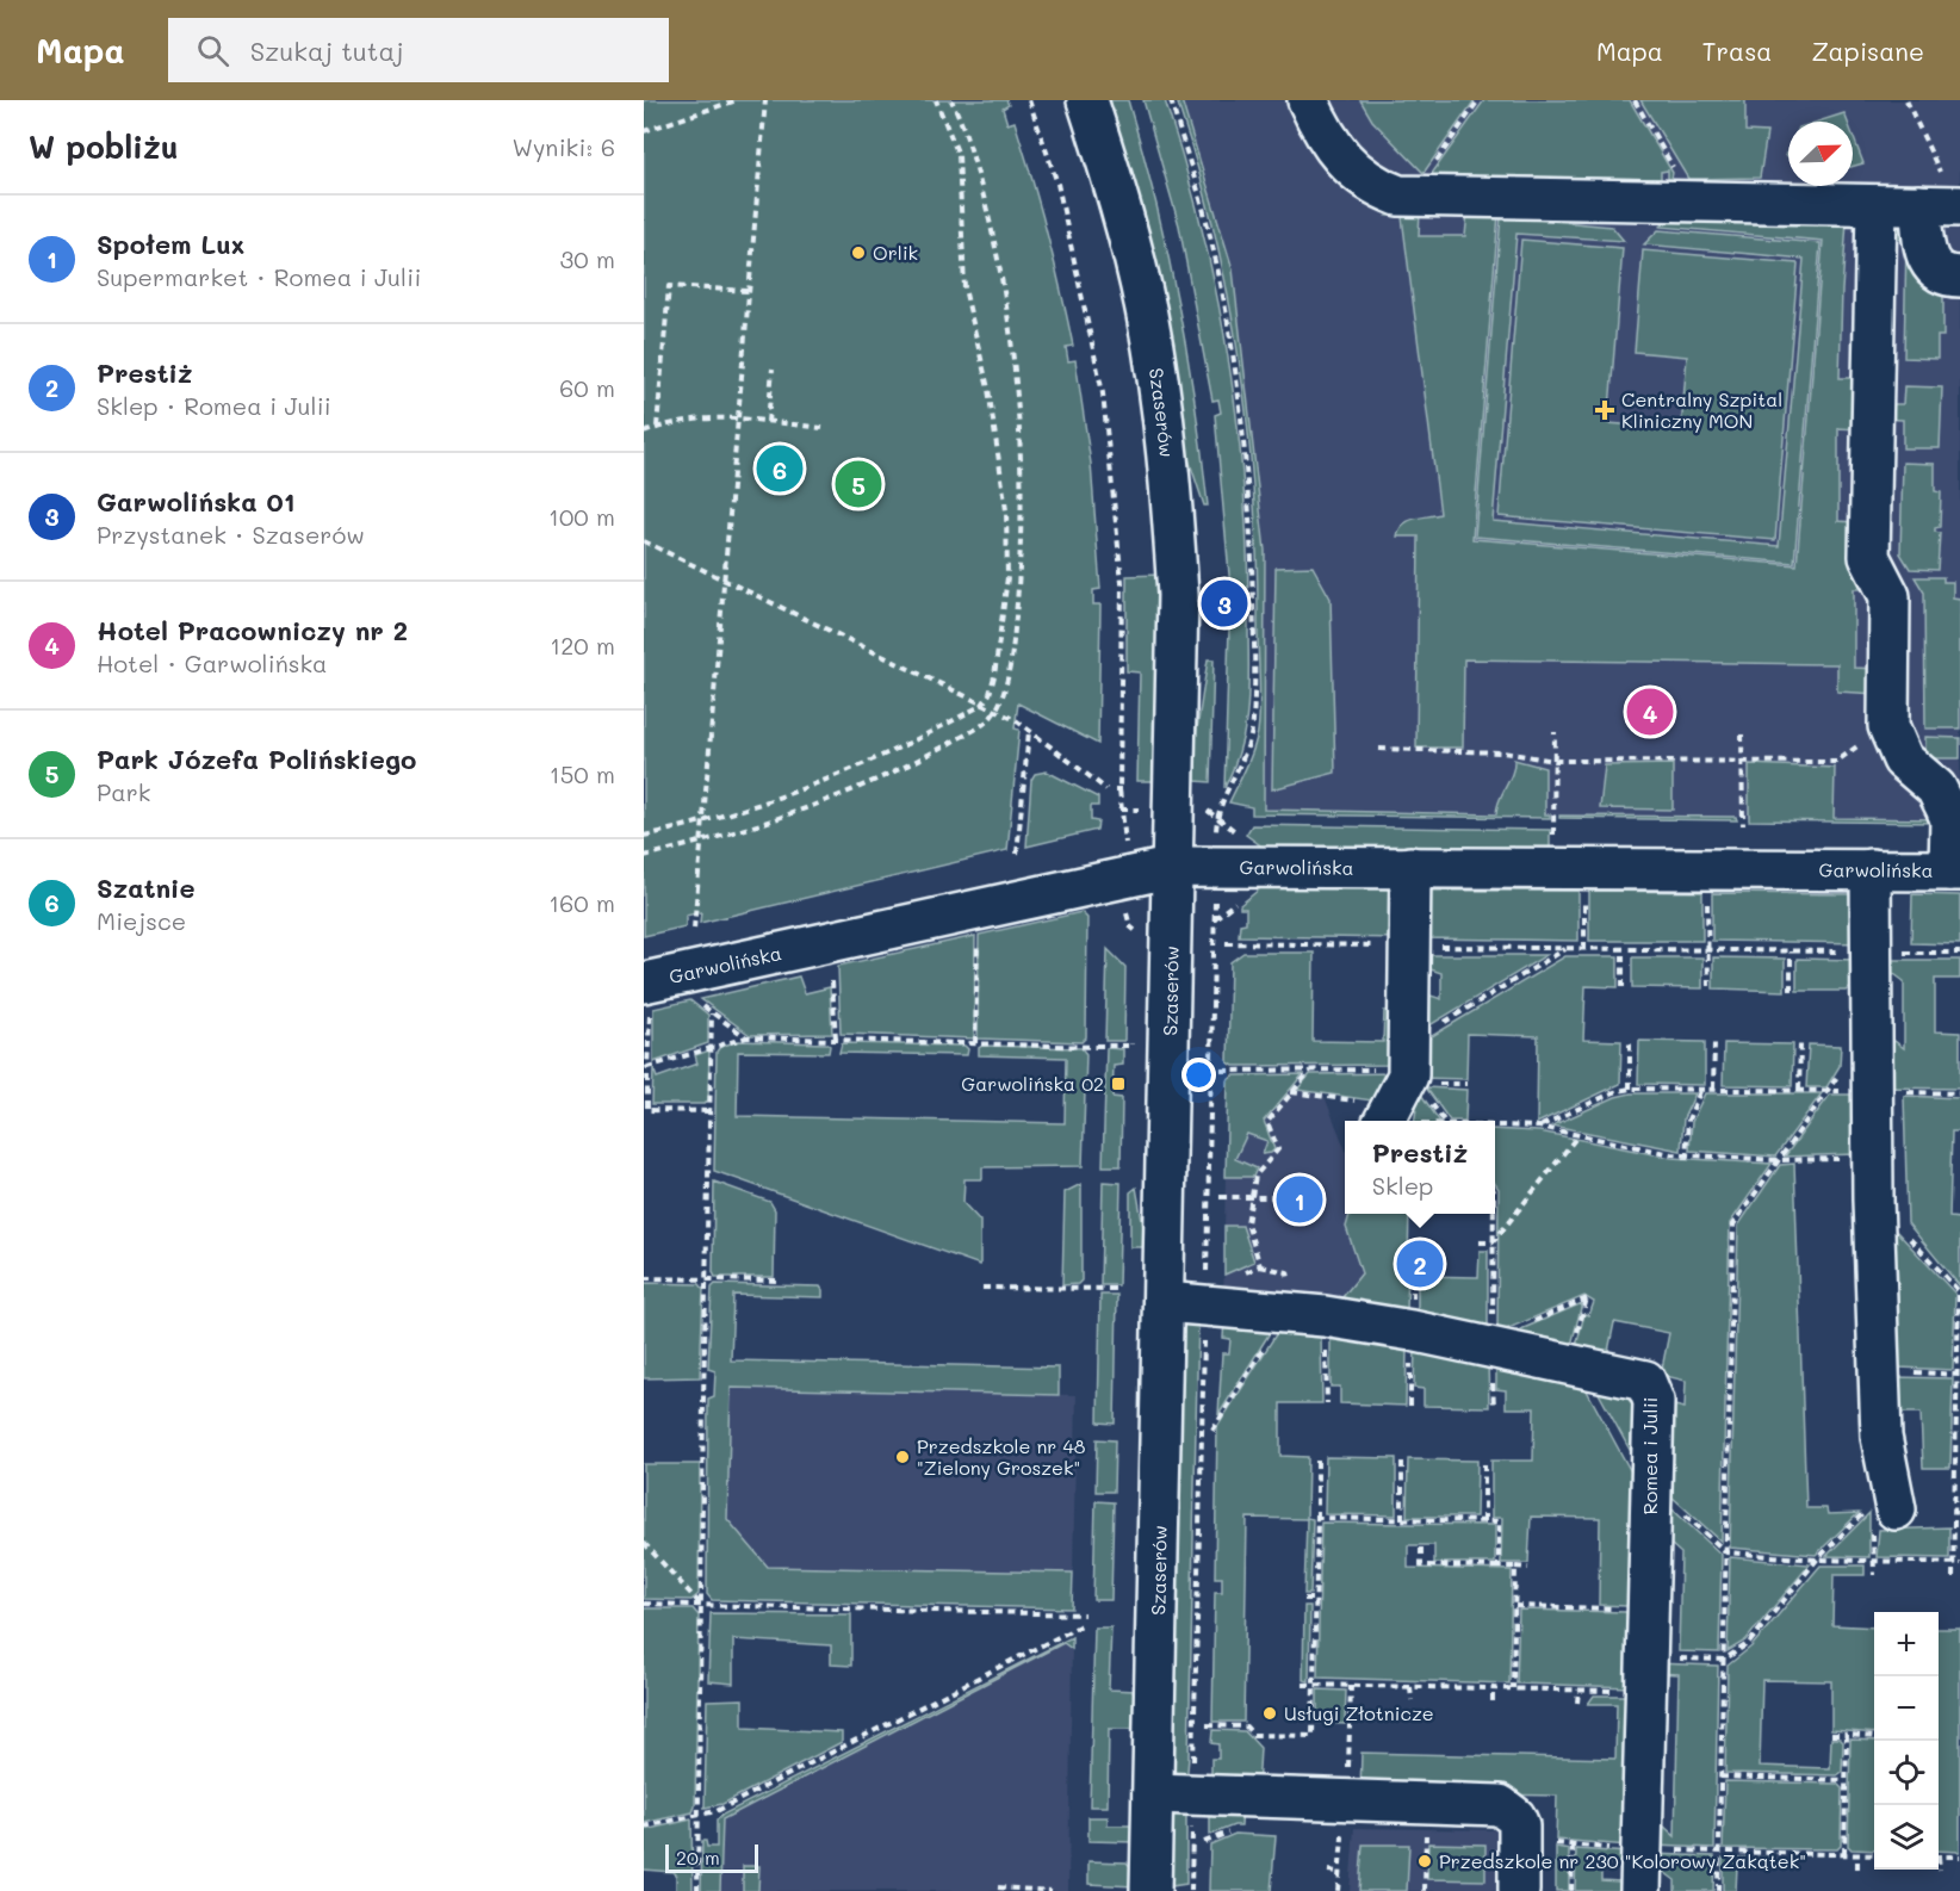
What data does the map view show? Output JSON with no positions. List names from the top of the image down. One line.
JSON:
{"streets":{"street":["Szaserów","Garwolińska","Romea i Julii"]},"crossings":[["Szaserów","Garwolińska"],["Szaserów","Romea i Julii"]],"places":{"other":["Orlik","Przedszkole nr 48 \"Zielony Groszek\"","Usługi Złotnicze","Przedszkole nr 230 \"Kolorowy Zakątek\""],"health":["Centralny Szpital Kliniczny MON"],"transit":["Garwolińska 02"]},"scale_bar":"20 m","north":"top right","page":{"header":"Mapa","search":"Szukaj tutaj","nav":["Mapa","Trasa","Zapisane"],"heading":["W pobliżu","Wyniki: 6"],"list":[{"mark":"1","name":"Społem Lux","note":"Supermarket · Romea i Julii","value":"30 m"},{"mark":"2","name":"Prestiż","note":"Sklep · Romea i Julii","value":"60 m"},{"mark":"3","name":"Garwolińska 01","note":"Przystanek · Szaserów","value":"100 m"},{"mark":"4","name":"Hotel Pracowniczy nr 2","note":"Hotel · Garwolińska","value":"120 m"},{"mark":"5","name":"Park Józefa Polińskiego","note":"Park","value":"150 m"},{"mark":"6","name":"Szatnie","note":"Miejsce","value":"160 m"}],"pins":["6","5","3","4","1","2"],"popup":["Prestiż","Sklep"],"map_buttons":["+","−"],"scale":"20 m"}}
